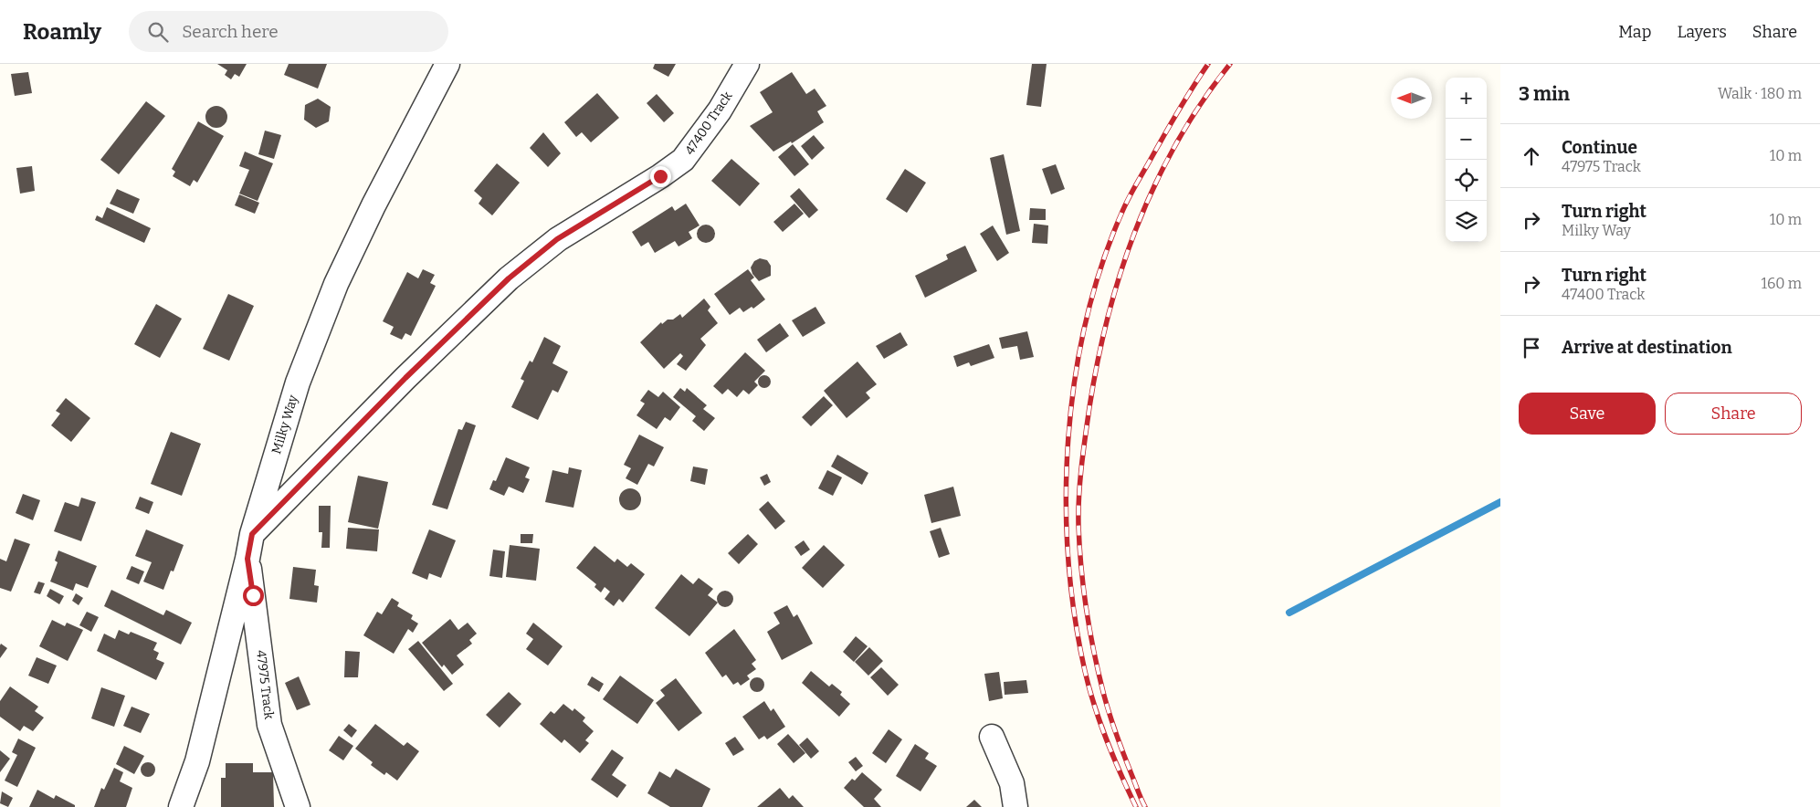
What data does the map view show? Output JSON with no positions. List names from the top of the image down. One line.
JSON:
{"streets":{"street":["47400 Track","Milky Way","47975 Track"]},"crossings":[["47400 Track","Milky Way"],["Milky Way","47975 Track"]],"north":"left","page":{"header":"Roamly","search":"Search here","nav":["Map","Layers","Share"],"heading":["3 min","Walk · 180 m"],"map_buttons":["+","−"],"list":[["Continue","47975 Track","10 m"],["Turn right","Milky Way","10 m"],["Turn right","47400 Track","160 m"],"Arrive at destination"],"buttons":["Save","Share"]}}
